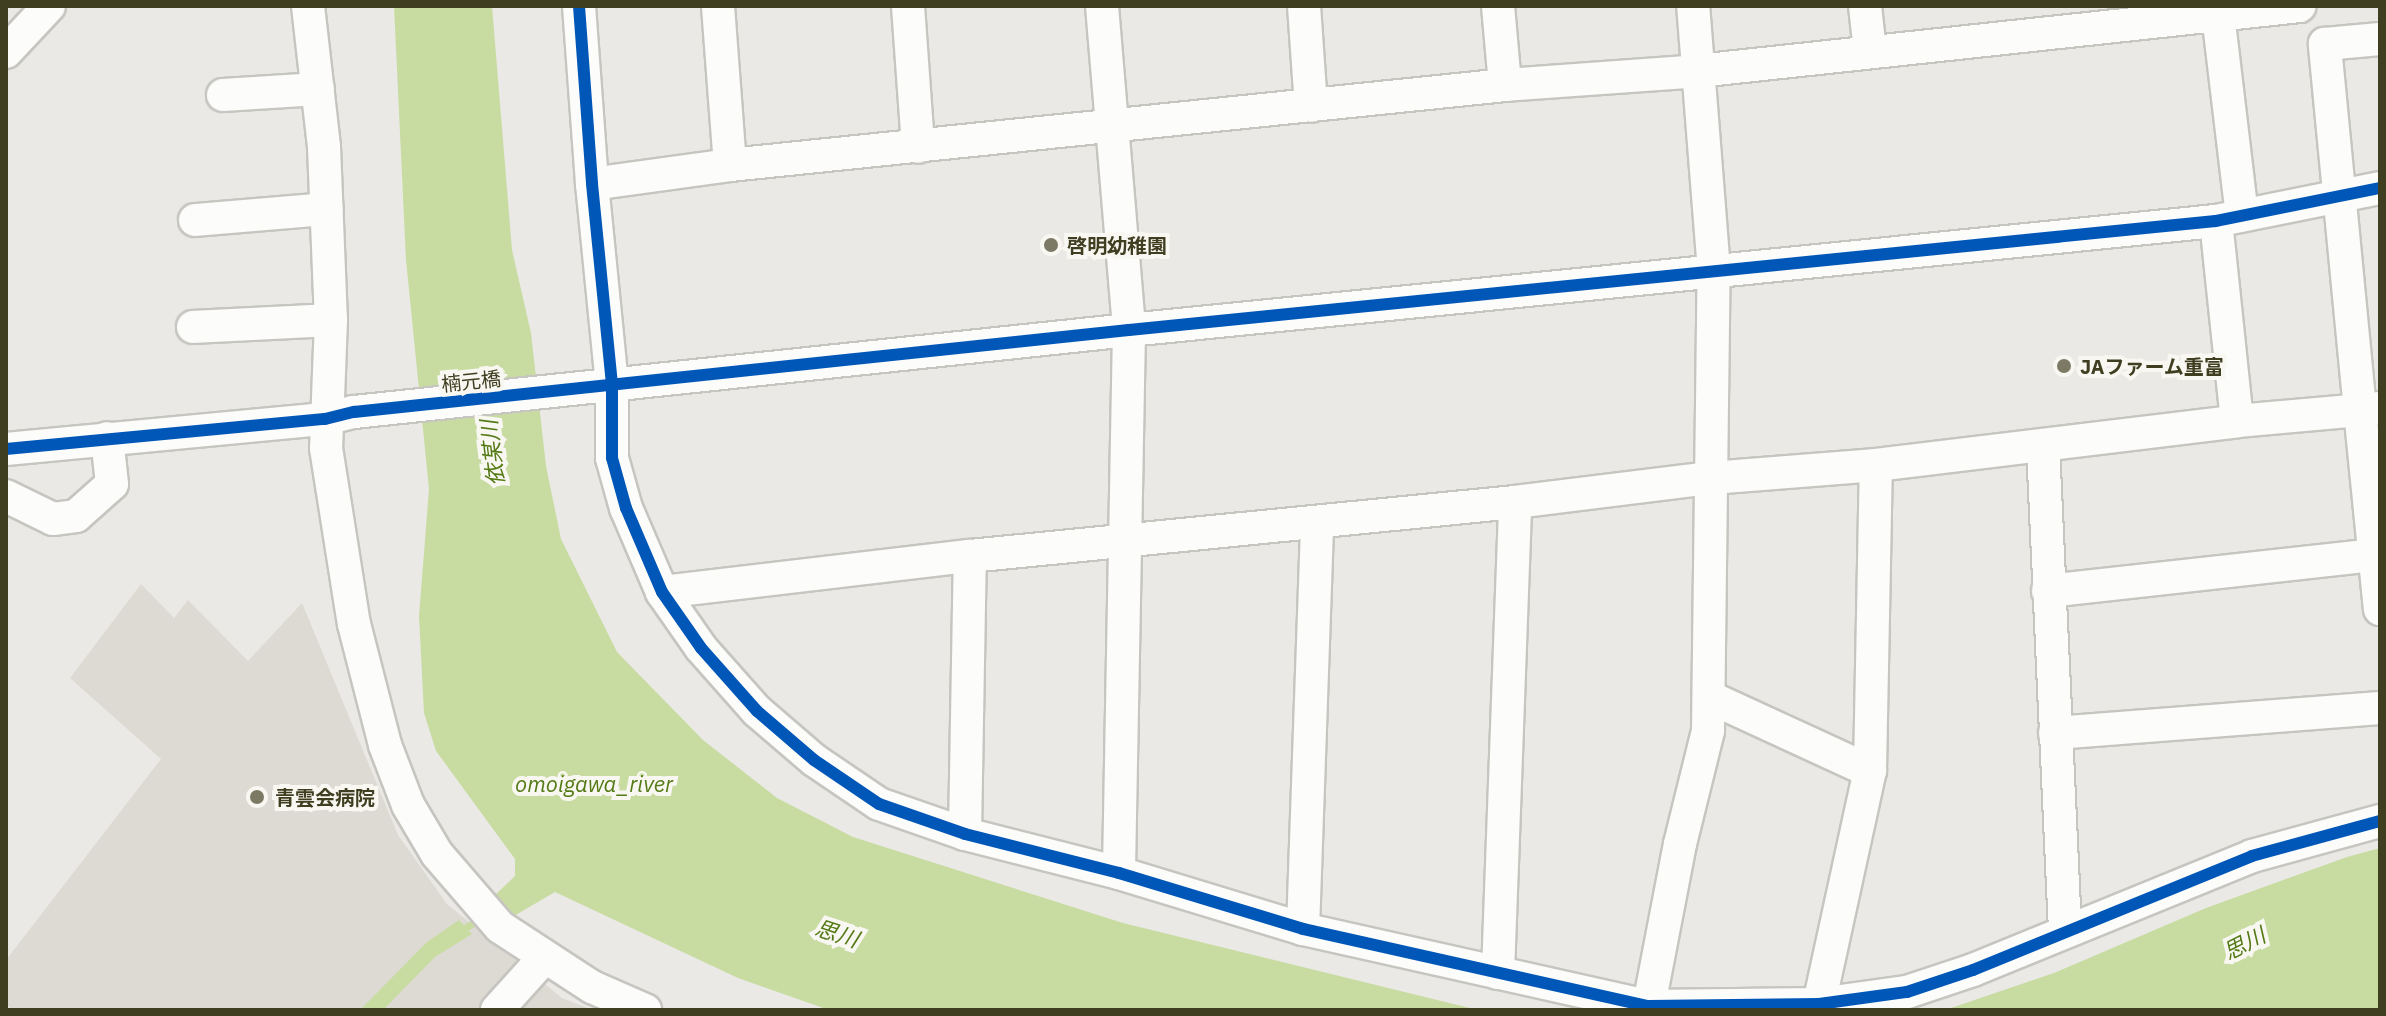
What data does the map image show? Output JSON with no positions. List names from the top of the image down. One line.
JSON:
{"streets":{"street":["楠元橋"]},"water":["依某川","omoigawa_river","思川"],"places":["啓明幼稚園","JAファーム重富","青雲会病院"]}
